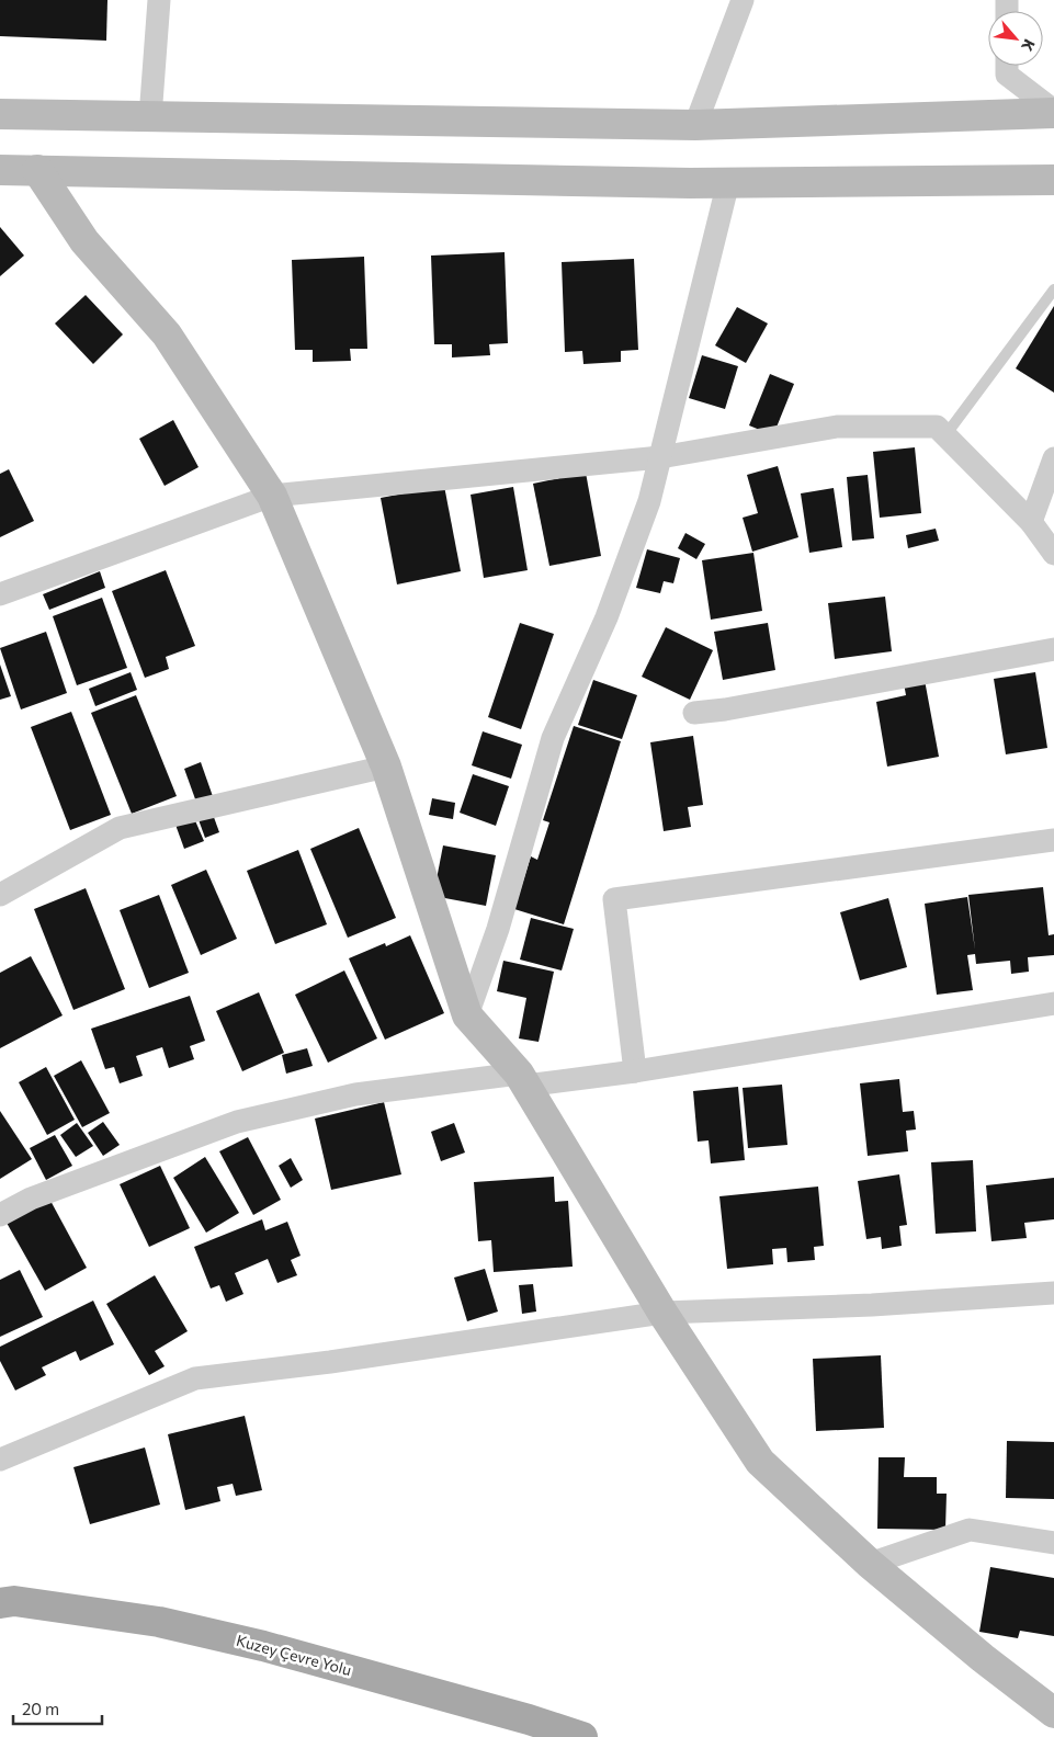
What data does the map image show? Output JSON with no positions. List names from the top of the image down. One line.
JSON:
{"streets":{"main road":["Kuzey Çevre Yolu"]},"scale_bar":"20 m","north":"bottom right"}
